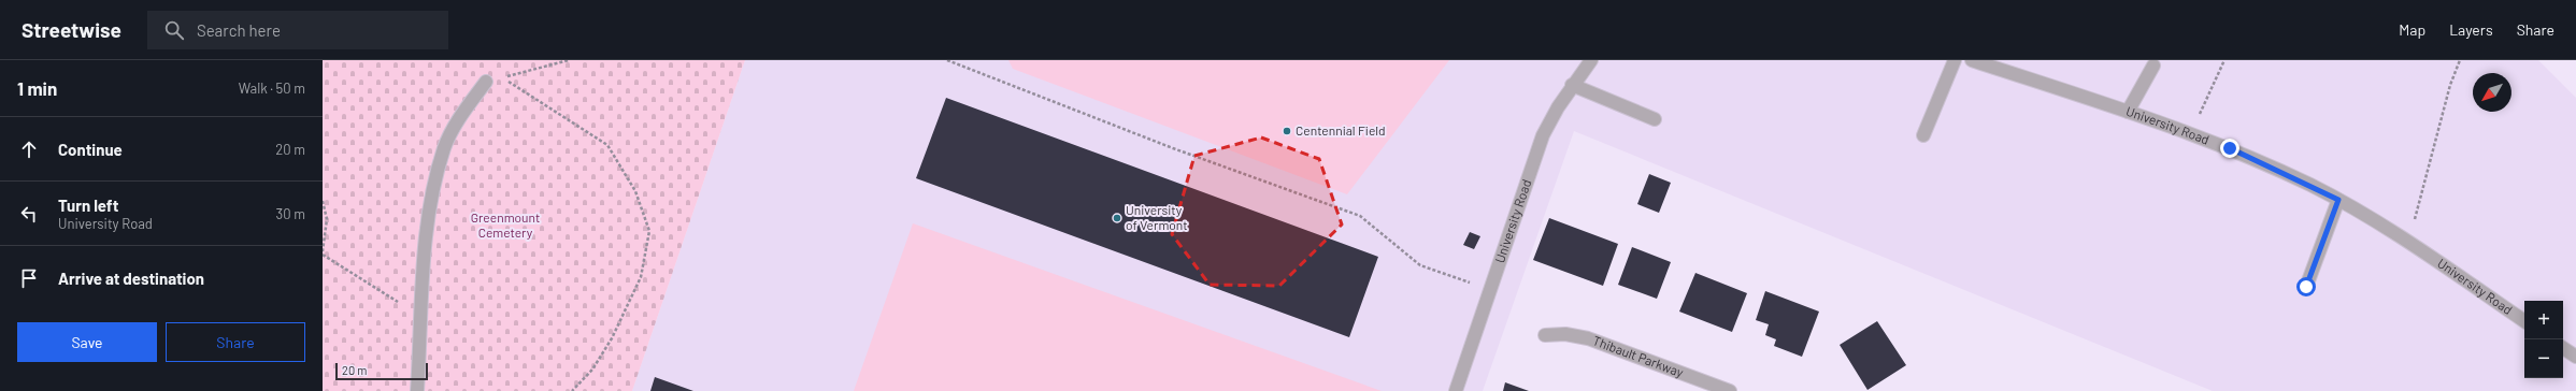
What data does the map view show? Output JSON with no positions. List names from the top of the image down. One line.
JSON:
{"streets":{"street":["University Road","Thibault Parkway"]},"parks":["Greenmount Cemetery"],"places":["Centennial Field","University of Vermont"],"scale_bar":"20 m","north":"bottom left","page":{"header":"Streetwise","search":"Search here","nav":["Map","Layers","Share"],"heading":["1 min","Walk · 50 m"],"list":[["Continue","20 m"],["Turn left","University Road","30 m"],"Arrive at destination"],"map_buttons":["+","−"],"buttons":["Save","Share"],"scale":"20 m"}}
